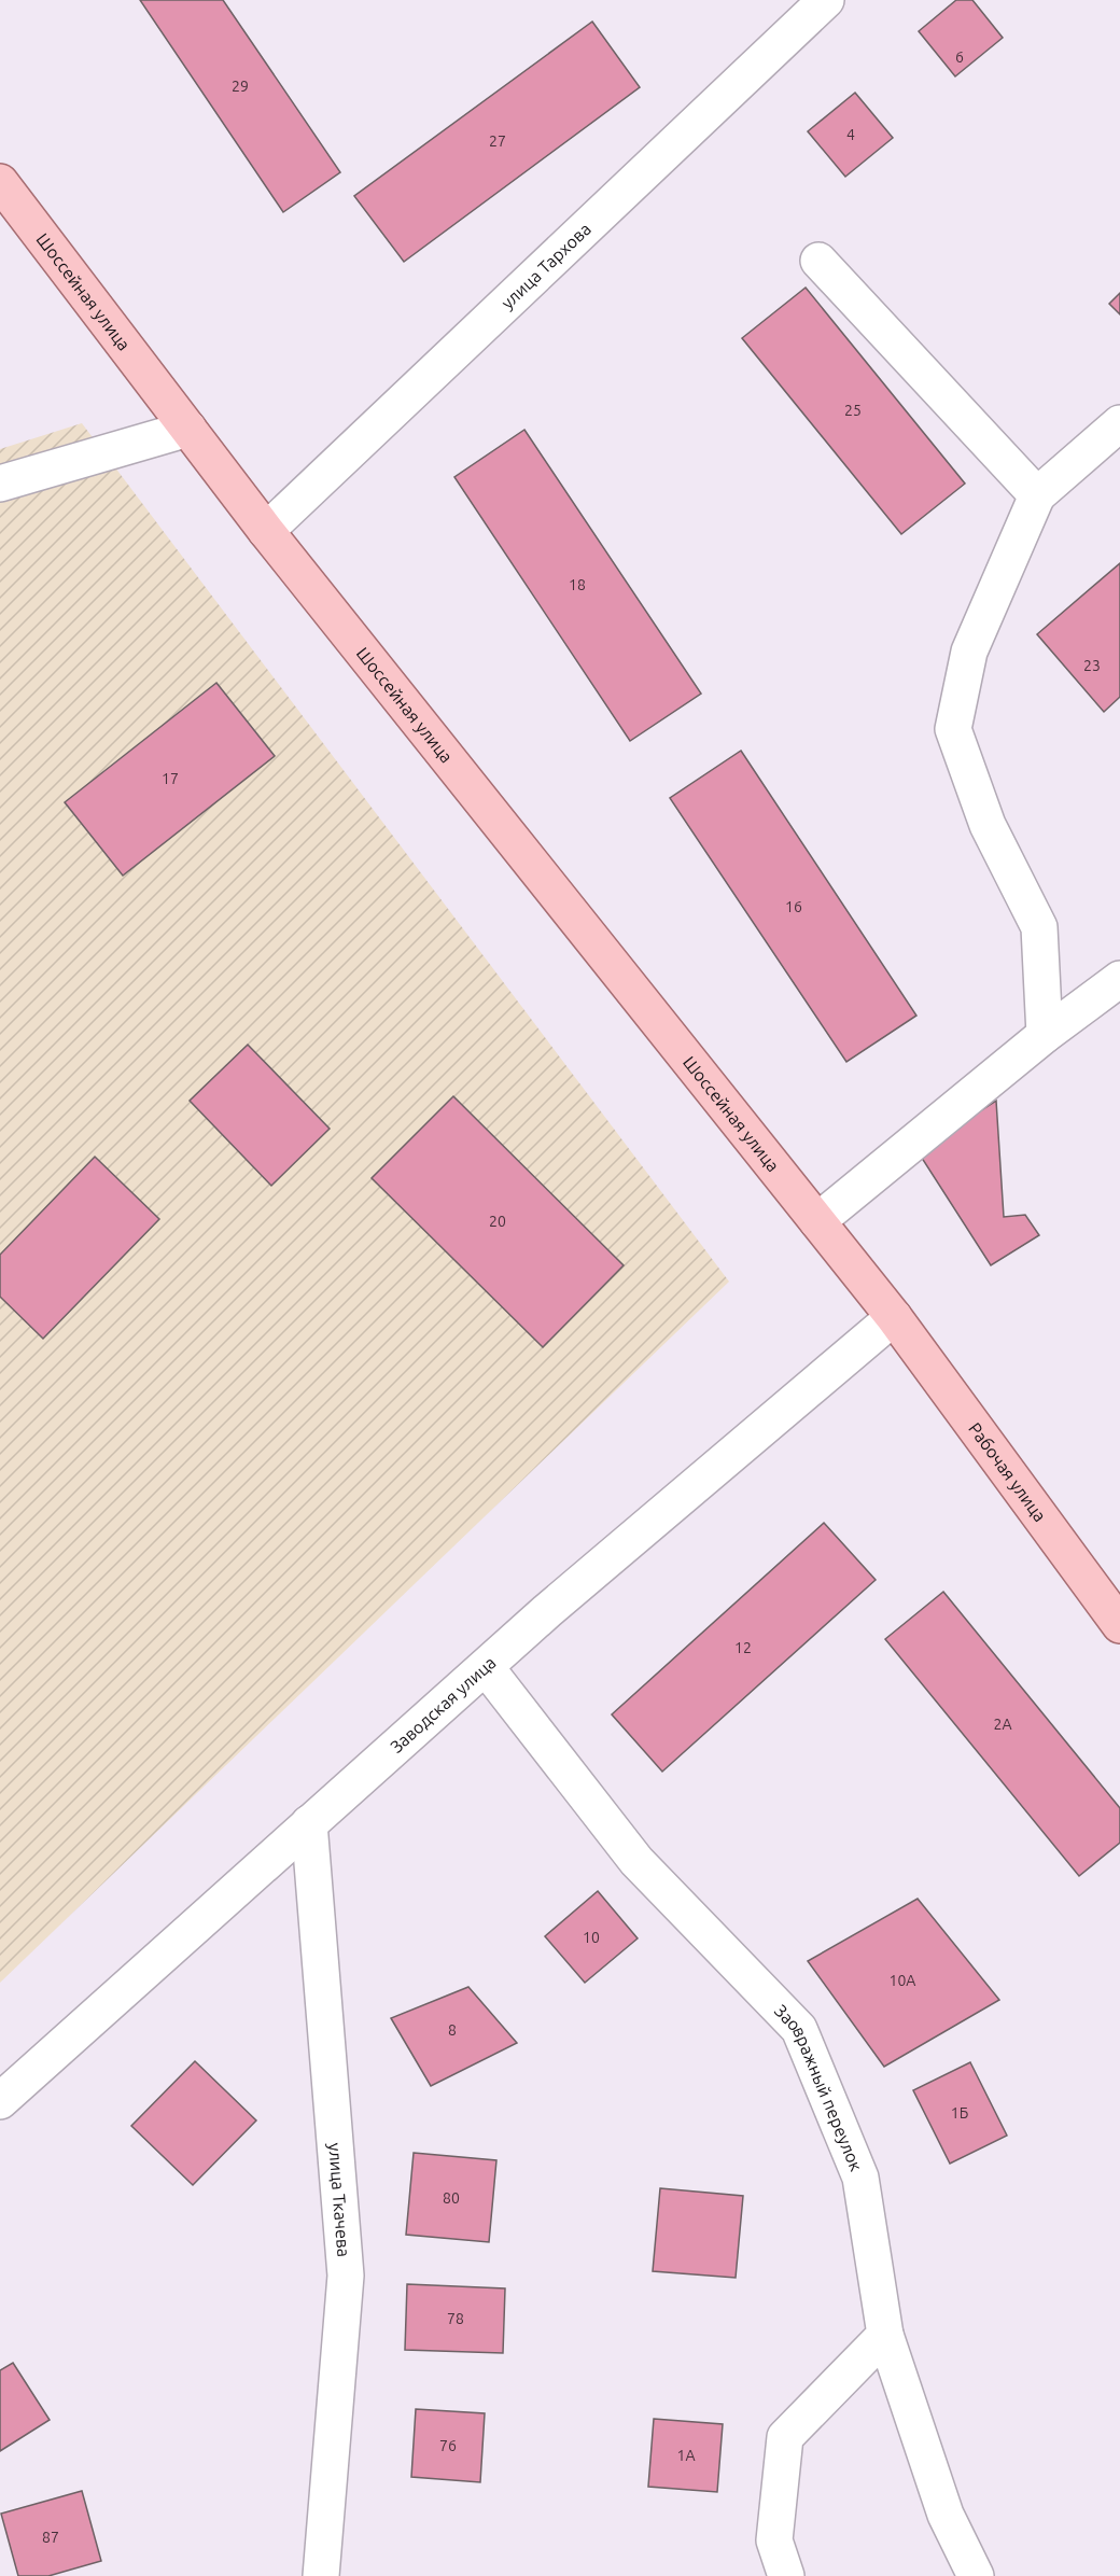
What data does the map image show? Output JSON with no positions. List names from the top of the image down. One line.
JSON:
{"streets":{"main road":["Шоссейная улица","Рабочая улица"],"street":["улица Тархова","Заводская улица","Заовражный переулок","улица Ткачева"]},"crossings":[["улица Тархова","Шоссейная улица"],["Шоссейная улица","Рабочая улица"],["Шоссейная улица","Заводская улица"],["Рабочая улица","Заводская улица"],["Заводская улица","Заовражный переулок"],["Заводская улица","улица Ткачева"]],"house_numbers":["6","29","4","27","25","18","23","17","16","20","12","2А","10","10А","8","1Б","80","78","76","1А","87"]}
